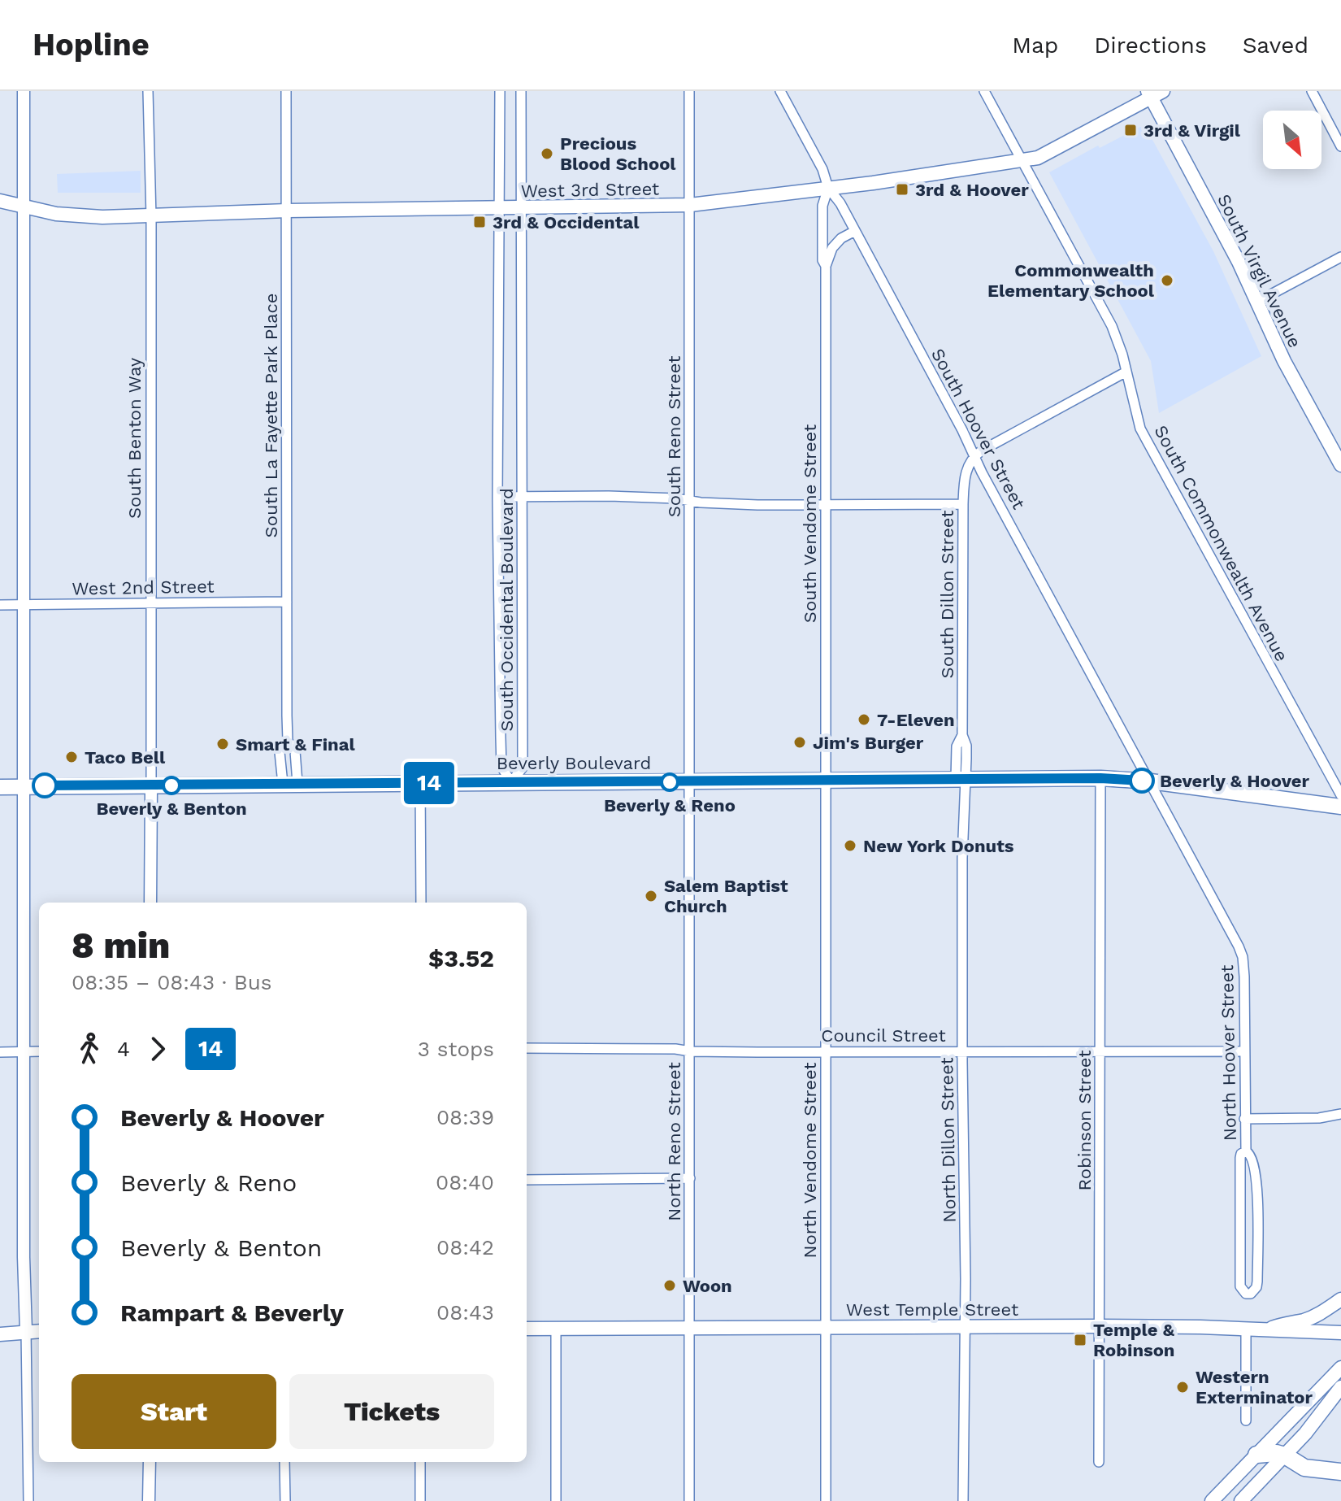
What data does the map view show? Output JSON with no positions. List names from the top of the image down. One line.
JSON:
{"streets":{"main road":["West 3rd Street","South Virgil Avenue","Beverly Boulevard","West Temple Street"],"street":["South La Fayette Park Place","South Hoover Street","South Reno Street","South Benton Way","South Vendome Street","South Commonwealth Avenue","West 2nd Street","South Dillon Street","South Occidental Boulevard","Council Street","North Hoover Street","Robinson Street","North Dillon Street","North Reno Street","North Vendome Street"]},"crossings":[["West 3rd Street","South Virgil Avenue"],["West 3rd Street","South La Fayette Park Place"],["West 3rd Street","South Hoover Street"],["West 3rd Street","South Reno Street"],["West 3rd Street","South Benton Way"],["West 3rd Street","South Vendome Street"],["West 3rd Street","South Commonwealth Avenue"],["West 3rd Street","South Occidental Boulevard"],["South La Fayette Park Place","West 2nd Street"],["South La Fayette Park Place","Beverly Boulevard"],["South Hoover Street","South Vendome Street"],["South Hoover Street","South Dillon Street"],["South Hoover Street","Beverly Boulevard"],["South Hoover Street","North Hoover Street"],["South Reno Street","Beverly Boulevard"],["South Reno Street","North Reno Street"],["South Benton Way","West 2nd Street"],["South Benton Way","Beverly Boulevard"],["South Vendome Street","Beverly Boulevard"],["South Vendome Street","North Vendome Street"],["South Dillon Street","Beverly Boulevard"],["South Dillon Street","North Dillon Street"],["South Occidental Boulevard","Beverly Boulevard"],["Beverly Boulevard","North Hoover Street"],["Beverly Boulevard","Robinson Street"],["Beverly Boulevard","North Dillon Street"],["Beverly Boulevard","North Reno Street"],["Beverly Boulevard","North Vendome Street"],["Council Street","North Hoover Street"],["Council Street","Robinson Street"],["Council Street","North Dillon Street"],["Council Street","North Reno Street"],["Council Street","North Vendome Street"],["Robinson Street","West Temple Street"],["North Dillon Street","West Temple Street"],["North Reno Street","West Temple Street"],["North Vendome Street","West Temple Street"]],"places":{"transit":["3rd & Virgil","3rd & Hoover","3rd & Occidental","Temple & Robinson"],"other":["Precious Blood School","Commonwealth Elementary School","7-Eleven","Jim's Burger","Smart & Final","Taco Bell","Beverly & Hoover","Beverly & Reno","Beverly & Benton","New York Donuts","Salem Baptist Church","Woon","Western Exterminator"]},"lines":["bus line 14"],"north":"bottom right","page":{"header":"Hopline","nav":["Map","Directions","Saved"],"on_map":"14","heading":["8 min","08:35 – 08:43 · Bus","$3.52"],"legs":["4","14","3 stops"],"list":[{"name":"Beverly & Hoover","value":"08:39"},{"name":"Beverly & Reno","value":"08:40"},{"name":"Beverly & Benton","value":"08:42"},{"name":"Rampart & Beverly","value":"08:43"}],"buttons":["Start","Tickets"]}}
